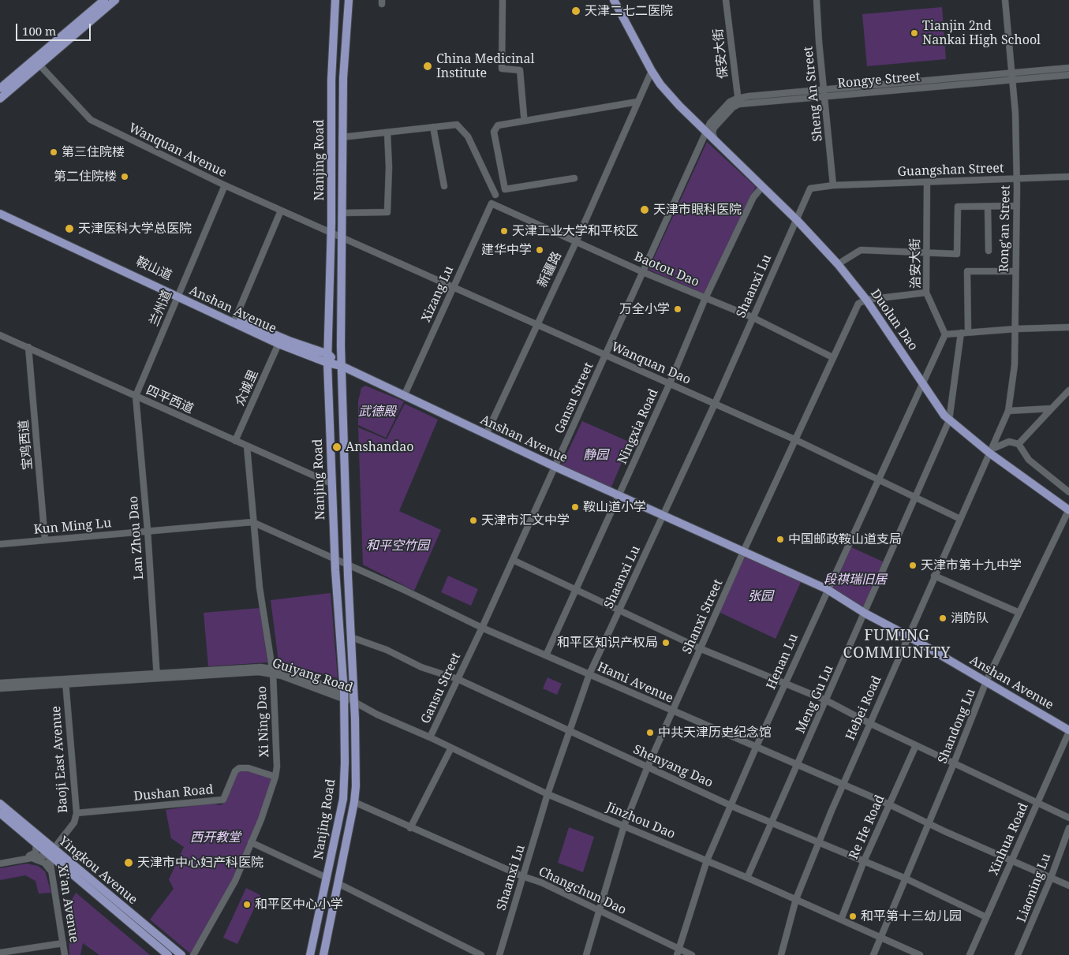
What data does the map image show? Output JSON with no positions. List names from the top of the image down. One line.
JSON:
{"streets":{"main road":["Nanjing Road","鞍山道","Anshan Avenue","Duolun Dao","Yingkou Avenue"],"street":["保安大街","Rongye Street","Sheng An Street","Wanquan Avenue","Guangshan Street","Rong'an Street","治安大街","新疆路","Baotou Dao","Shaanxi Lu","Xizang Lu","兰州道","Wanquan Dao","众诚里","Gansu Street","四平西道","Ningxia Road","宝鸡西道","Kun Ming Lu","Lan Zhou Dao","Shanxi Street","Henan Lu","Guiyang Road","Hami Avenue","Meng Gu Lu","Hebei Road","Xi Ning Dao","Shandong Lu","Baoji East Avenue","Shenyang Dao","Dushan Road","Jinzhou Dao","Re He Road","Xinhua Road","Liaoning Lu","Changchun Dao","Xi'an Avenue"]},"crossings":[["保安大街","Rongye Street"],["Rongye Street","Sheng An Street"],["Rongye Street","Rong'an Street"],["Sheng An Street","Guangshan Street"],["Wanquan Avenue","Nanjing Road"],["Wanquan Avenue","兰州道"],["Wanquan Avenue","Wanquan Dao"],["Nanjing Road","鞍山道"],["Nanjing Road","Anshan Avenue"],["Nanjing Road","Wanquan Dao"],["Nanjing Road","四平西道"],["Nanjing Road","Guiyang Road"],["Nanjing Road","Hami Avenue"],["Nanjing Road","Shenyang Dao"],["Nanjing Road","Jinzhou Dao"],["Nanjing Road","Changchun Dao"],["Guangshan Street","Rong'an Street"],["Guangshan Street","治安大街"],["Guangshan Street","Shaanxi Lu"],["Guangshan Street","Duolun Dao"],["Rong'an Street","Duolun Dao"],["Rong'an Street","Hebei Road"],["鞍山道","兰州道"],["鞍山道","Anshan Avenue"],["新疆路","Baotou Dao"],["新疆路","Anshan Avenue"],["新疆路","Duolun Dao"],["新疆路","Wanquan Dao"],["Baotou Dao","Shaanxi Lu"],["Baotou Dao","Xizang Lu"],["Baotou Dao","Gansu Street"],["Baotou Dao","Ningxia Road"],["Baotou Dao","Shanxi Street"],["Shaanxi Lu","Anshan Avenue"],["Shaanxi Lu","Duolun Dao"],["Shaanxi Lu","Wanquan Dao"],["Shaanxi Lu","Hami Avenue"],["Shaanxi Lu","Shenyang Dao"],["Shaanxi Lu","Jinzhou Dao"],["Shaanxi Lu","Changchun Dao"],["Xizang Lu","Anshan Avenue"],["Xizang Lu","Wanquan Dao"],["兰州道","Anshan Avenue"],["兰州道","四平西道"],["兰州道","Lan Zhou Dao"],["Anshan Avenue","众诚里"],["Anshan Avenue","Gansu Street"],["Anshan Avenue","Ningxia Road"],["Anshan Avenue","Shanxi Street"],["Anshan Avenue","Henan Lu"],["Anshan Avenue","Meng Gu Lu"],["Anshan Avenue","Hebei Road"],["Anshan Avenue","Shandong Lu"],["Anshan Avenue","Xinhua Road"],["Duolun Dao","Gansu Street"],["Duolun Dao","Ningxia Road"],["Duolun Dao","Shanxi Street"],["Duolun Dao","Henan Lu"],["Duolun Dao","Meng Gu Lu"],["Duolun Dao","Hebei Road"],["Duolun Dao","Shandong Lu"],["Wanquan Dao","Gansu Street"],["Wanquan Dao","Ningxia Road"],["Wanquan Dao","Shanxi Street"],["Wanquan Dao","Henan Lu"],["Wanquan Dao","Meng Gu Lu"],["Wanquan Dao","Hebei Road"],["众诚里","四平西道"],["Gansu Street","Hami Avenue"],["Gansu Street","Shenyang Dao"],["Gansu Street","Jinzhou Dao"],["四平西道","宝鸡西道"],["四平西道","Lan Zhou Dao"],["四平西道","Xi Ning Dao"],["Ningxia Road","Hami Avenue"],["宝鸡西道","Kun Ming Lu"],["Kun Ming Lu","Lan Zhou Dao"],["Kun Ming Lu","Hami Avenue"],["Kun Ming Lu","Xi Ning Dao"],["Lan Zhou Dao","Guiyang Road"],["Shanxi Street","Hami Avenue"],["Shanxi Street","Shenyang Dao"],["Shanxi Street","Jinzhou Dao"],["Shanxi Street","Changchun Dao"],["Henan Lu","Hami Avenue"],["Henan Lu","Shenyang Dao"],["Henan Lu","Jinzhou Dao"],["Henan Lu","Changchun Dao"],["Guiyang Road","Xi Ning Dao"],["Guiyang Road","Baoji East Avenue"],["Guiyang Road","Jinzhou Dao"],["Hami Avenue","Meng Gu Lu"],["Hami Avenue","Hebei Road"],["Hami Avenue","Xi Ning Dao"],["Hami Avenue","Shandong Lu"],["Hami Avenue","Re He Road"],["Hami Avenue","Xinhua Road"],["Hami Avenue","Liaoning Lu"],["Meng Gu Lu","Shenyang Dao"],["Meng Gu Lu","Jinzhou Dao"],["Hebei Road","Shenyang Dao"],["Hebei Road","Jinzhou Dao"],["Xi Ning Dao","Dushan Road"],["Shandong Lu","Shenyang Dao"],["Shandong Lu","Jinzhou Dao"],["Baoji East Avenue","Dushan Road"],["Baoji East Avenue","Yingkou Avenue"],["Baoji East Avenue","Xi'an Avenue"],["Shenyang Dao","Re He Road"],["Shenyang Dao","Xinhua Road"],["Jinzhou Dao","Re He Road"],["Yingkou Avenue","Xi'an Avenue"]],"districts":["FUMING COMMIUNITY"],"parks":["武德殿","静园","和平空竹园","段祺瑞旧居","张园","西开教堂"],"places":["天津二七二医院","Tianjin 2nd Nankai High School","China Medicinal Institute","第三住院楼","第二住院楼","天津市眼科医院","天津医科大学总医院","天津工业大学和平校区","建华中学","万全小学","Anshandao","鞍山道小学","天津市汇文中学","中国邮政鞍山道支局","天津市第十九中学","消防队","和平区知识产权局","中共天津历史纪念馆","天津市中心妇产科医院","和平区中心小学","和平第十三幼儿园"],"scale_bar":"100 m"}
